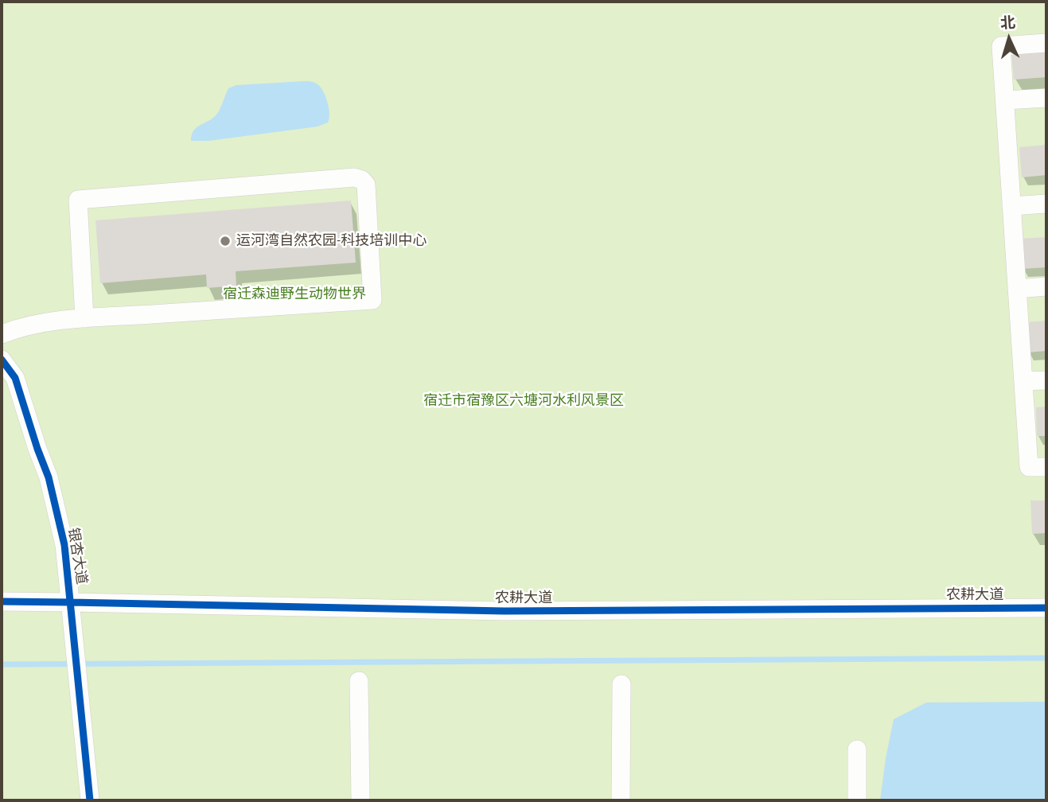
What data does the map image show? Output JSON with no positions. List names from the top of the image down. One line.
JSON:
{"streets":{"street":["银杏大道","农耕大道"]},"crossings":[["银杏大道","农耕大道"]],"parks":["宿迁森迪野生动物世界","宿迁市宿豫区六塘河水利风景区"],"places":["运河湾自然农园-科技培训中心"],"north":"top"}
